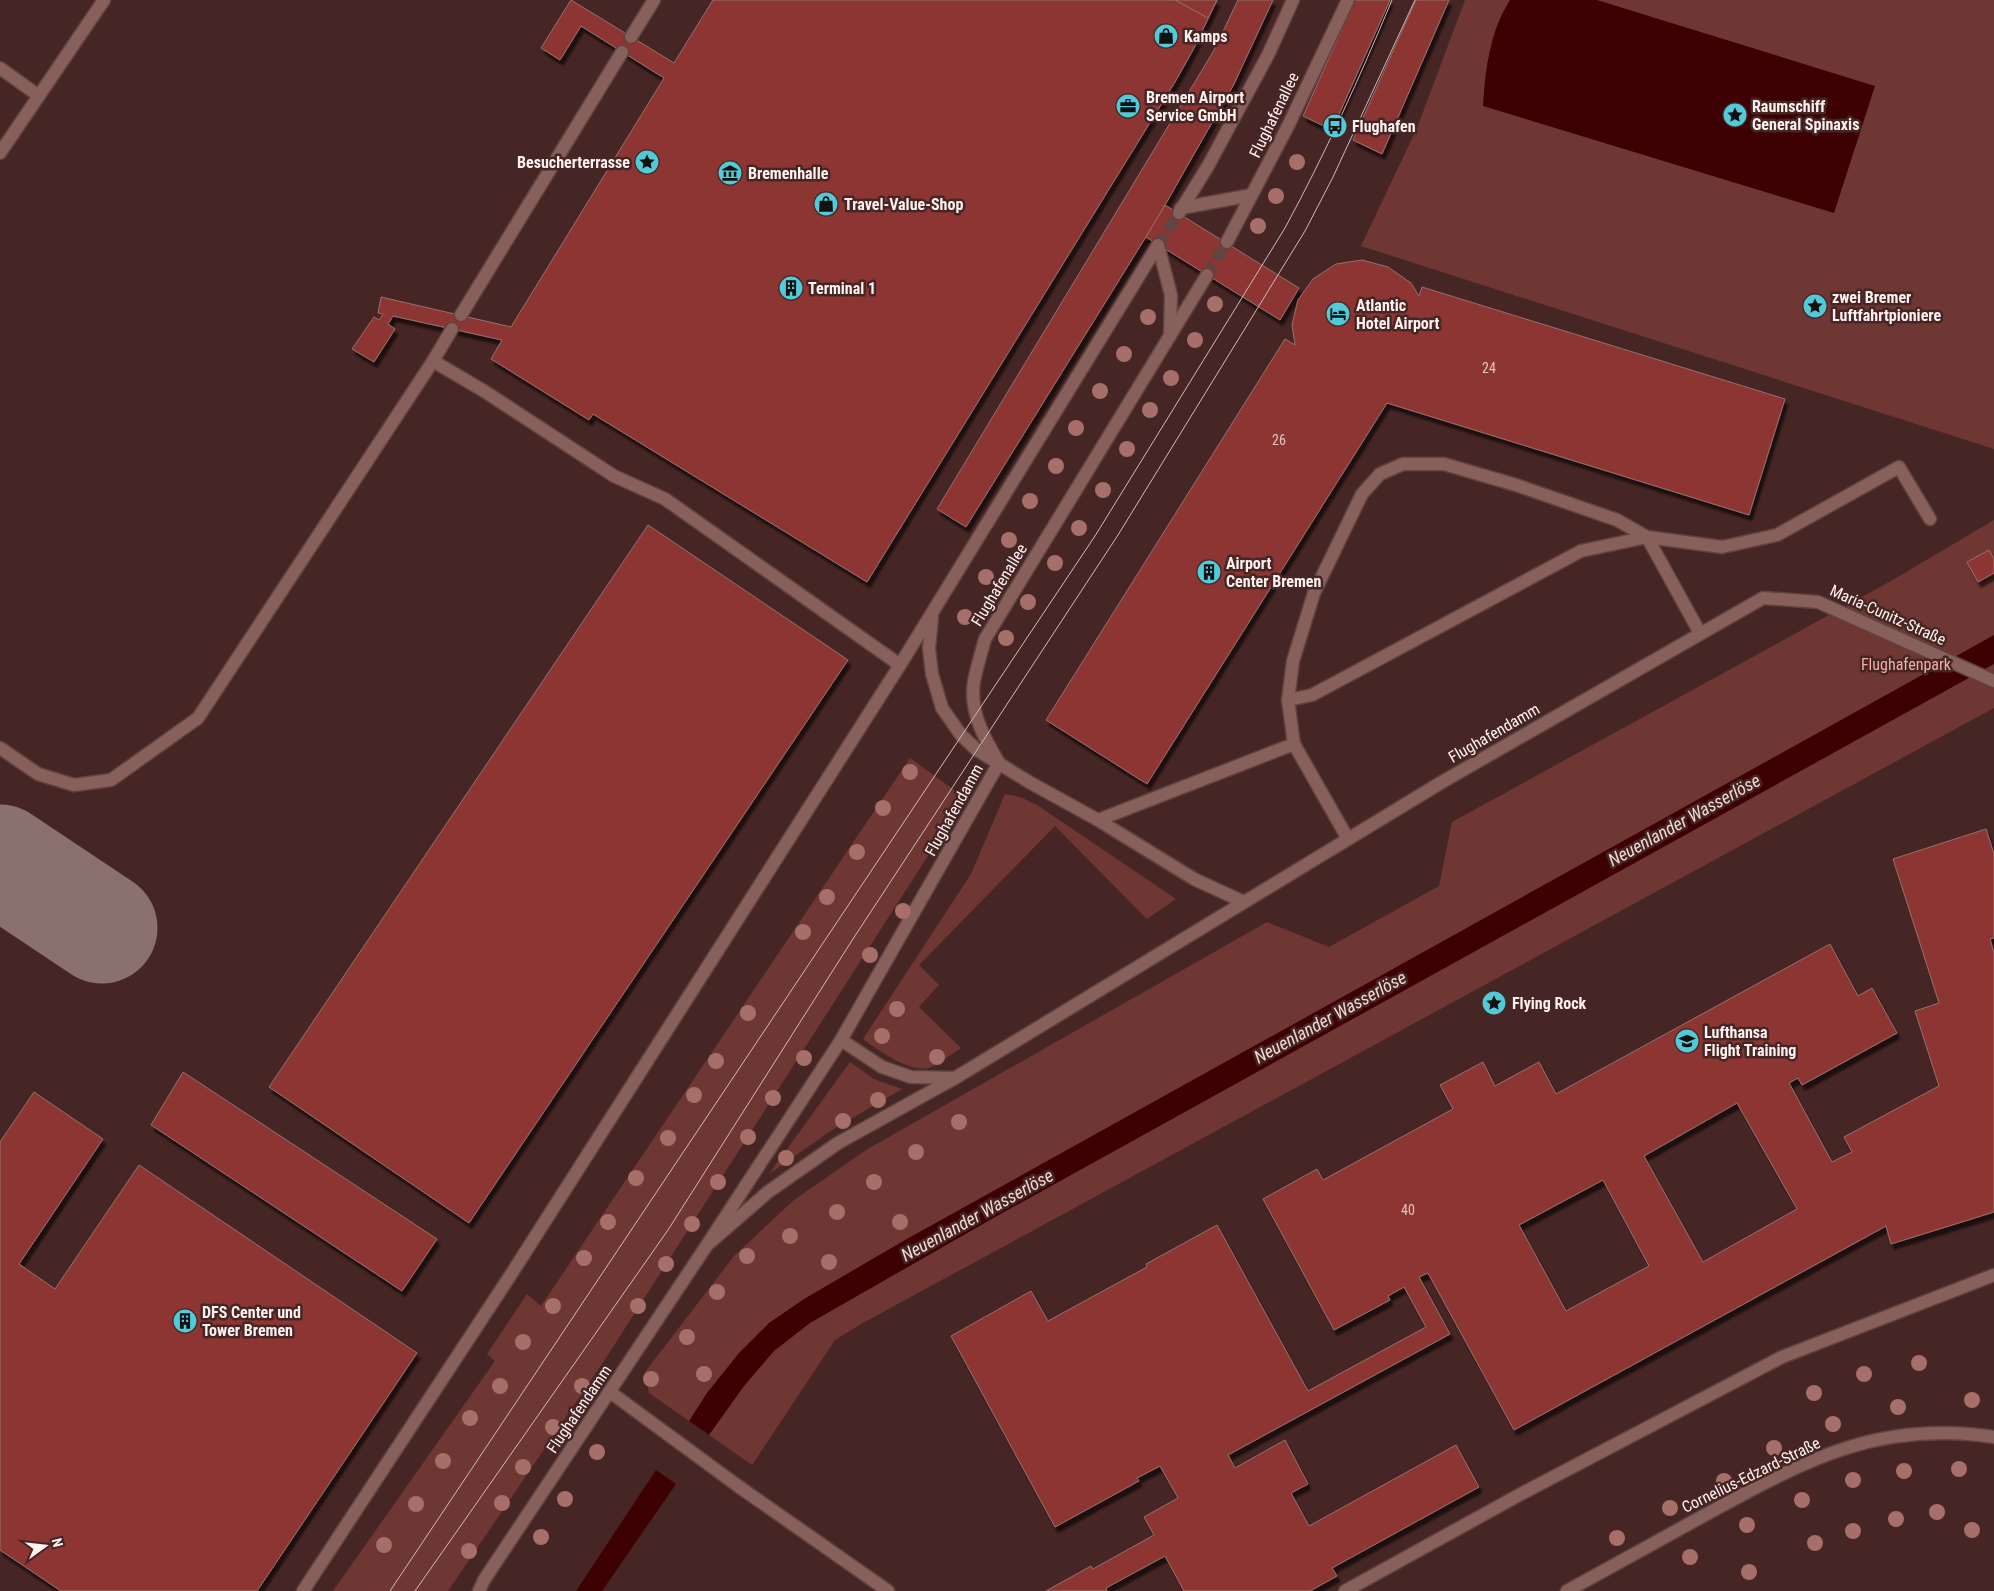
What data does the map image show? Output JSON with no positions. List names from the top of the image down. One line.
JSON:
{"streets":{"street":["Flughafenallee","Maria-Cunitz-Straße","Flughafendamm","Cornelius-Edzard-Straße"]},"crossings":[["Flughafenallee","Flughafendamm"],["Maria-Cunitz-Straße","Flughafendamm"]],"water":["Neuenlander Wasserlöse"],"parks":["Flughafenpark"],"places":{"shop":["Kamps","Travel-Value-Shop"],"office":["Bremen Airport Service GmbH"],"place":["Raumschiff General Spinaxis","Besucherterrasse","zwei Bremer Luftfahrtpioniere","Flying Rock"],"bus stop":["Flughafen"],"museum":["Bremenhalle"],"building":["Terminal 1","Airport Center Bremen","DFS Center und Tower Bremen"],"hotel":["Atlantic Hotel Airport"],"school or university":["Lufthansa Flight Training"]},"house_numbers":["24","26","40"],"north":"right"}
